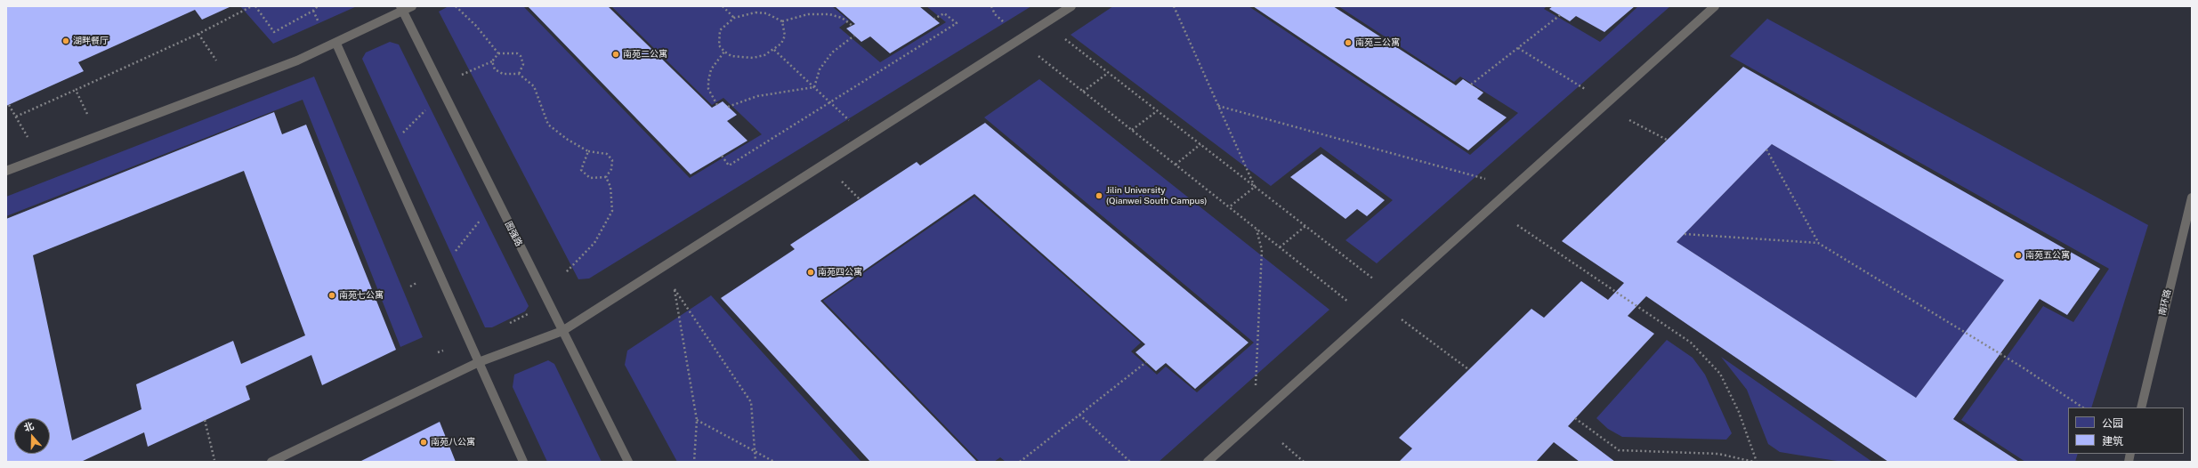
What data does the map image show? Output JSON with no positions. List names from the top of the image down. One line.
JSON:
{"streets":{"lane":["图强路","南环路"]},"places":["湖畔餐厅","南苑三公寓","南苑二公寓","Jilin University (Qianwei South Campus)","南苑五公寓","南苑四公寓","南苑七公寓","南苑八公寓"],"legend":["公园","建筑"],"north":"top"}
